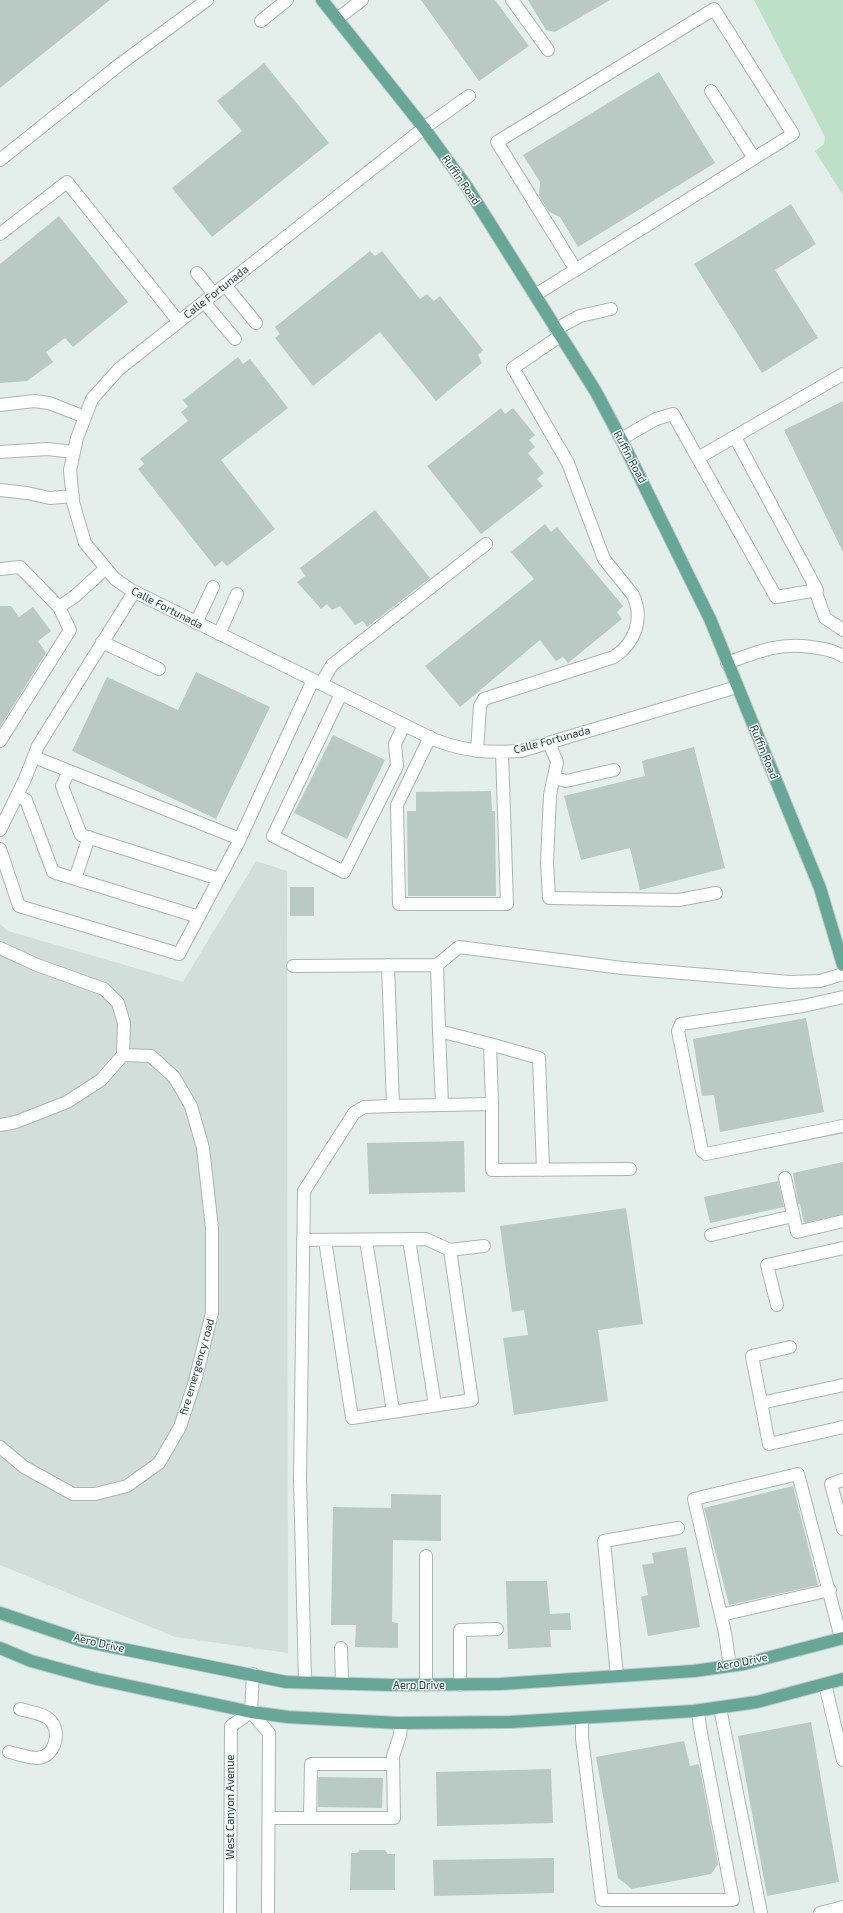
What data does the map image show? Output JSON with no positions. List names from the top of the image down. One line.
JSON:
{"streets":{"main road":["Ruffin Road","Aero Drive"],"street":["Calle Fortunada","fire emergency road","West Canyon Avenue"]},"crossings":[["Ruffin Road","Calle Fortunada"]]}
